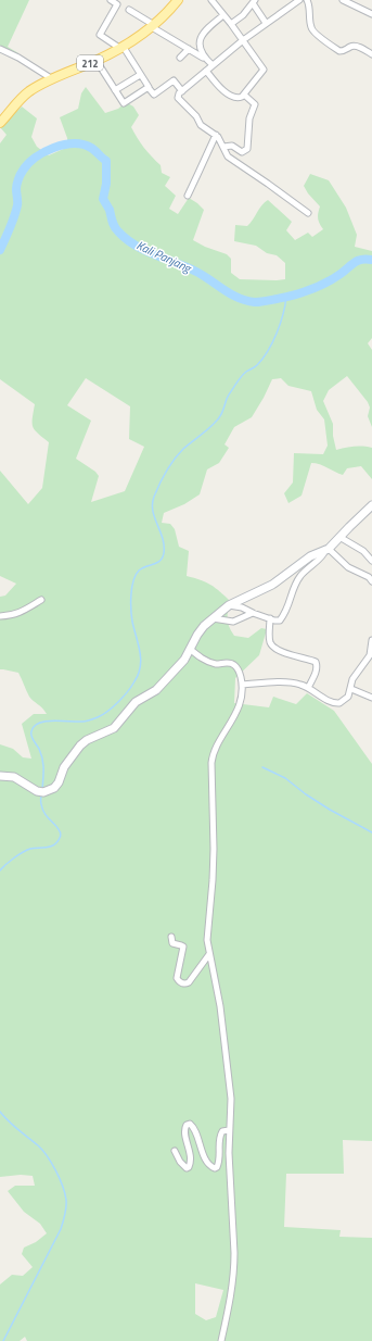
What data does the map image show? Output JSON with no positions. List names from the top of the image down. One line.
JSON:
{"streets":{"main road":["212"]},"water":["Kali Panjang"]}
